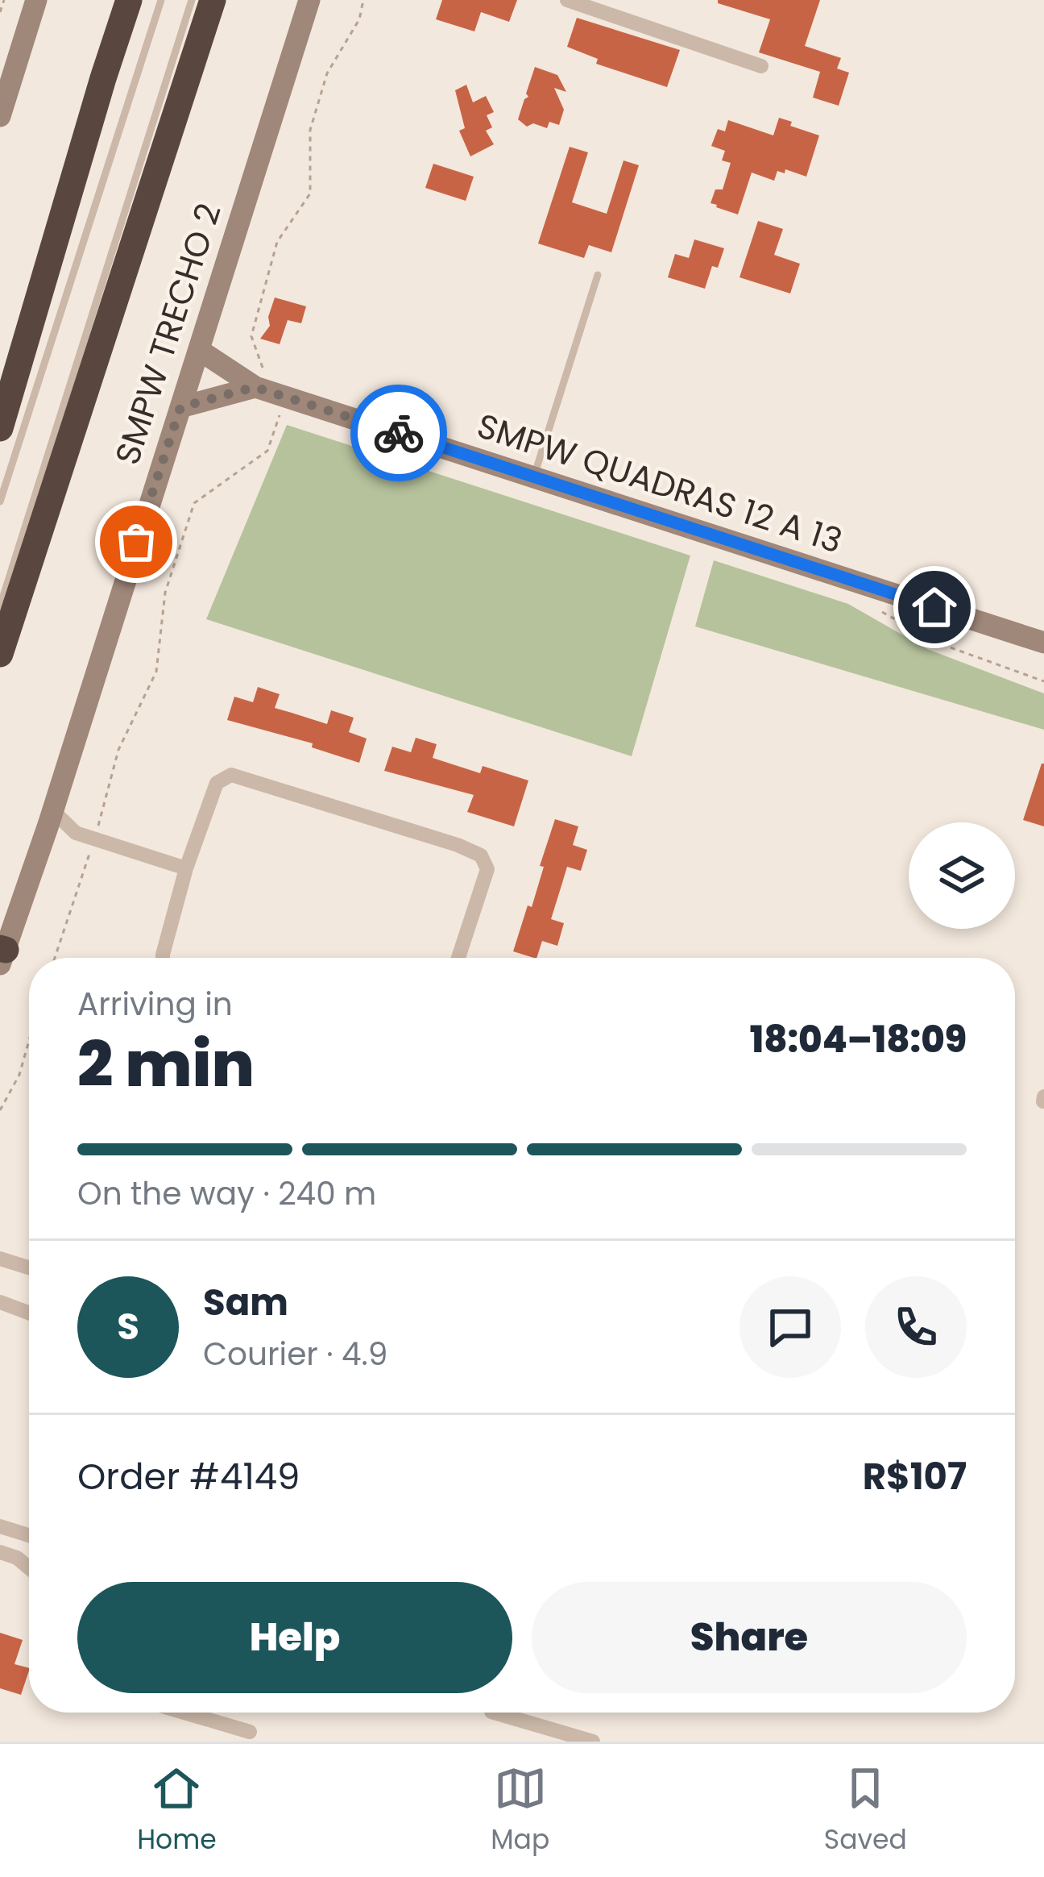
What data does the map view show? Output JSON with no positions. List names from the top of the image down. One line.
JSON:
{"streets":{"street":["SMPW TRECHO 2","SMPW QUADRAS 12 A 13"]},"crossings":[["SMPW TRECHO 2","SMPW QUADRAS 12 A 13"]],"page":{"heading":["2 min","Arriving in","18:04–18:09"],"panel":["Sam","Courier · 4.9","Order #4149","R$107"],"bar":"On the way · 240 m","round":"S","buttons":["Help","Share"],"tabs":["Home","Map","Saved"]}}
